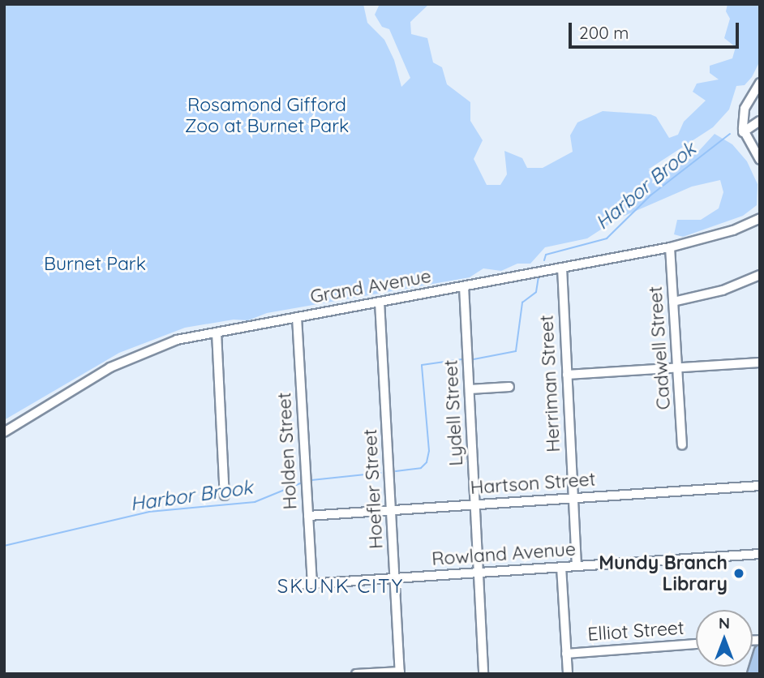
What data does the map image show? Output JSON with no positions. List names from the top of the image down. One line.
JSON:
{"streets":{"street":["Grand Avenue","Cadwell Street","Herriman Street","Lydell Street","Holden Street","Hartson Street","Hoefler Street","Rowland Avenue","Elliot Street"]},"crossings":[["Grand Avenue","Cadwell Street"],["Grand Avenue","Herriman Street"],["Grand Avenue","Lydell Street"],["Grand Avenue","Holden Street"],["Grand Avenue","Hoefler Street"],["Herriman Street","Hartson Street"],["Herriman Street","Rowland Avenue"],["Lydell Street","Hartson Street"],["Lydell Street","Rowland Avenue"],["Holden Street","Hartson Street"],["Holden Street","Rowland Avenue"],["Hartson Street","Hoefler Street"],["Hoefler Street","Rowland Avenue"]],"districts":["SKUNK CITY"],"water":["Harbor Brook"],"parks":["Rosamond Gifford Zoo at Burnet Park","Burnet Park"],"places":["Mundy Branch Library"],"scale_bar":"200 m","north":"top"}
